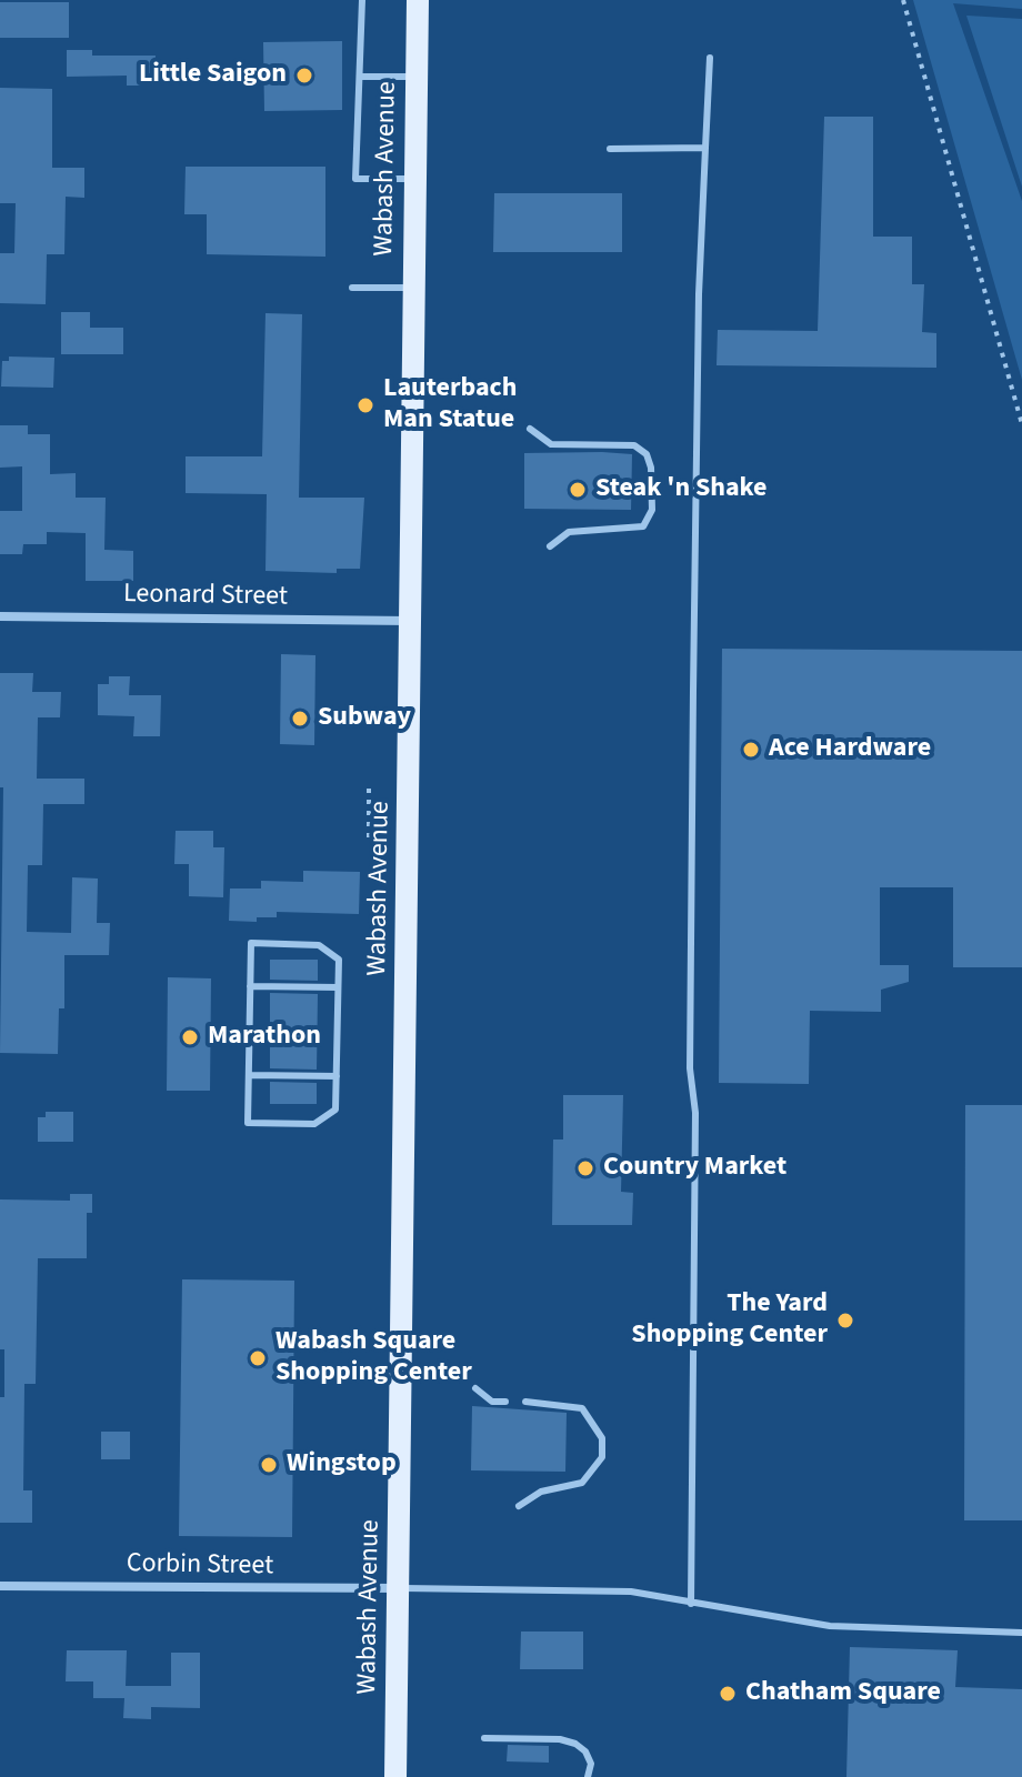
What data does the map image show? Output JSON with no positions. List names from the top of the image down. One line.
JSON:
{"streets":{"main road":["Wabash Avenue"],"street":["Leonard Street","Corbin Street"]},"crossings":[["Wabash Avenue","Leonard Street"],["Wabash Avenue","Corbin Street"]],"places":["Little Saigon","Lauterbach Man Statue","Steak 'n Shake","Subway","Ace Hardware","Marathon","Country Market","The Yard Shopping Center","Wabash Square Shopping Center","Wingstop","Chatham Square"]}
